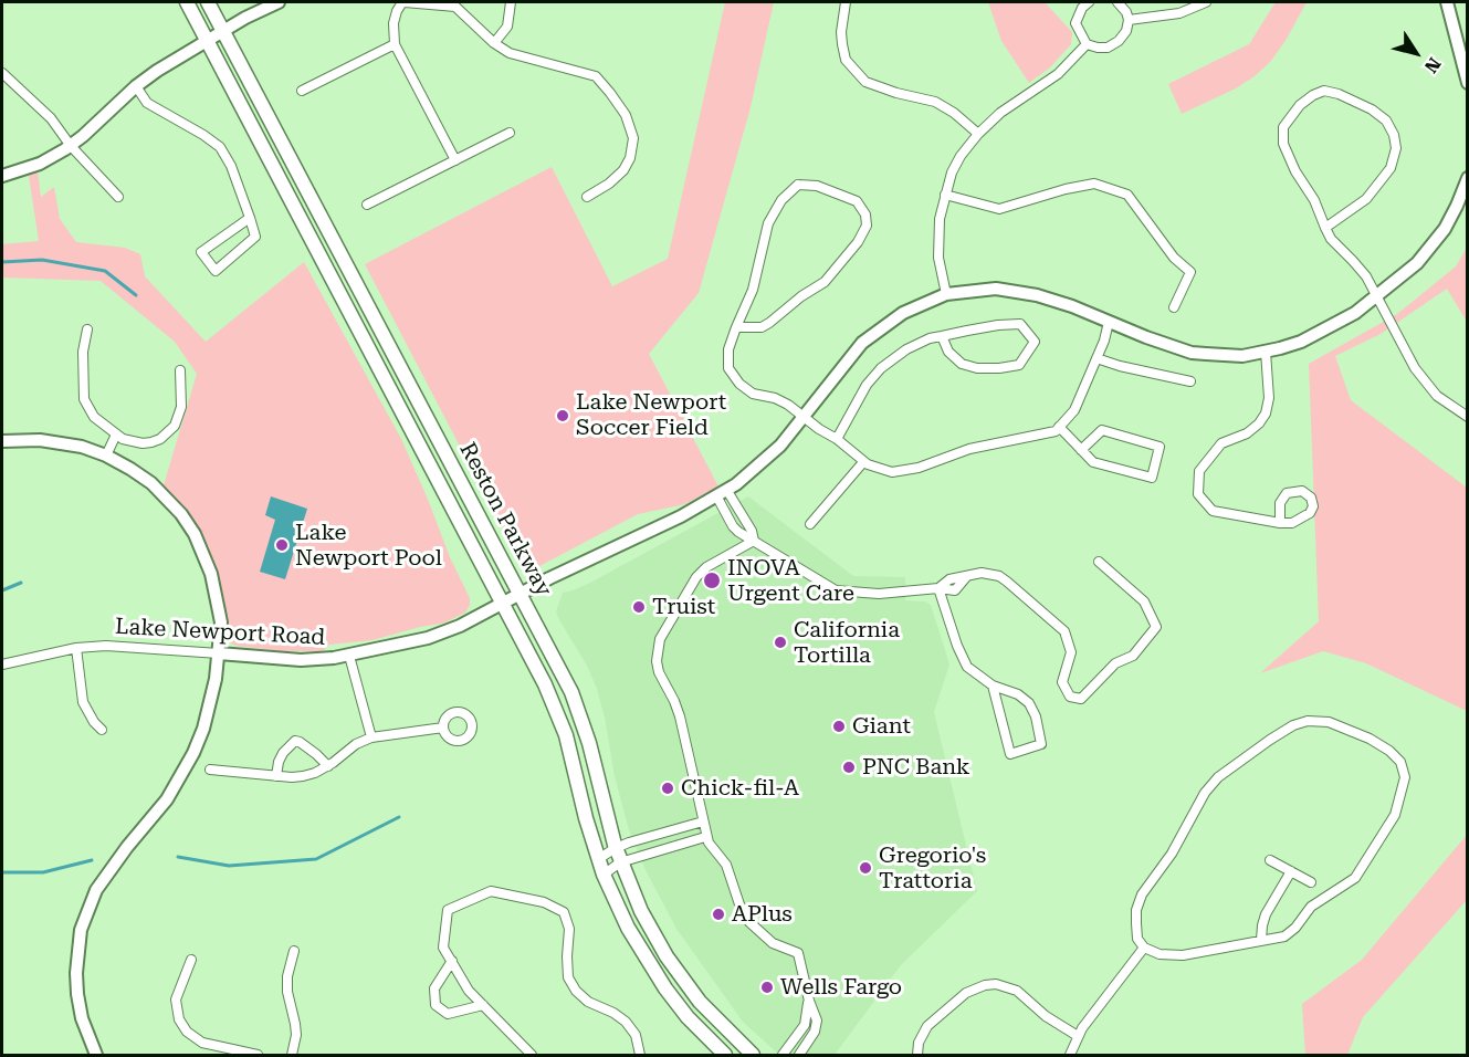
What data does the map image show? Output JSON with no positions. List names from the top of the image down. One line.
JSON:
{"streets":{"main road":["Reston Parkway"],"street":["Lake Newport Road"]},"crossings":[["Reston Parkway","Lake Newport Road"]],"places":["Lake Newport Soccer Field","Lake Newport Pool","INOVA Urgent Care","Truist","California Tortilla","Giant","PNC Bank","Chick-fil-A","Gregorio's Trattoria","APlus","Wells Fargo"],"north":"bottom right"}
